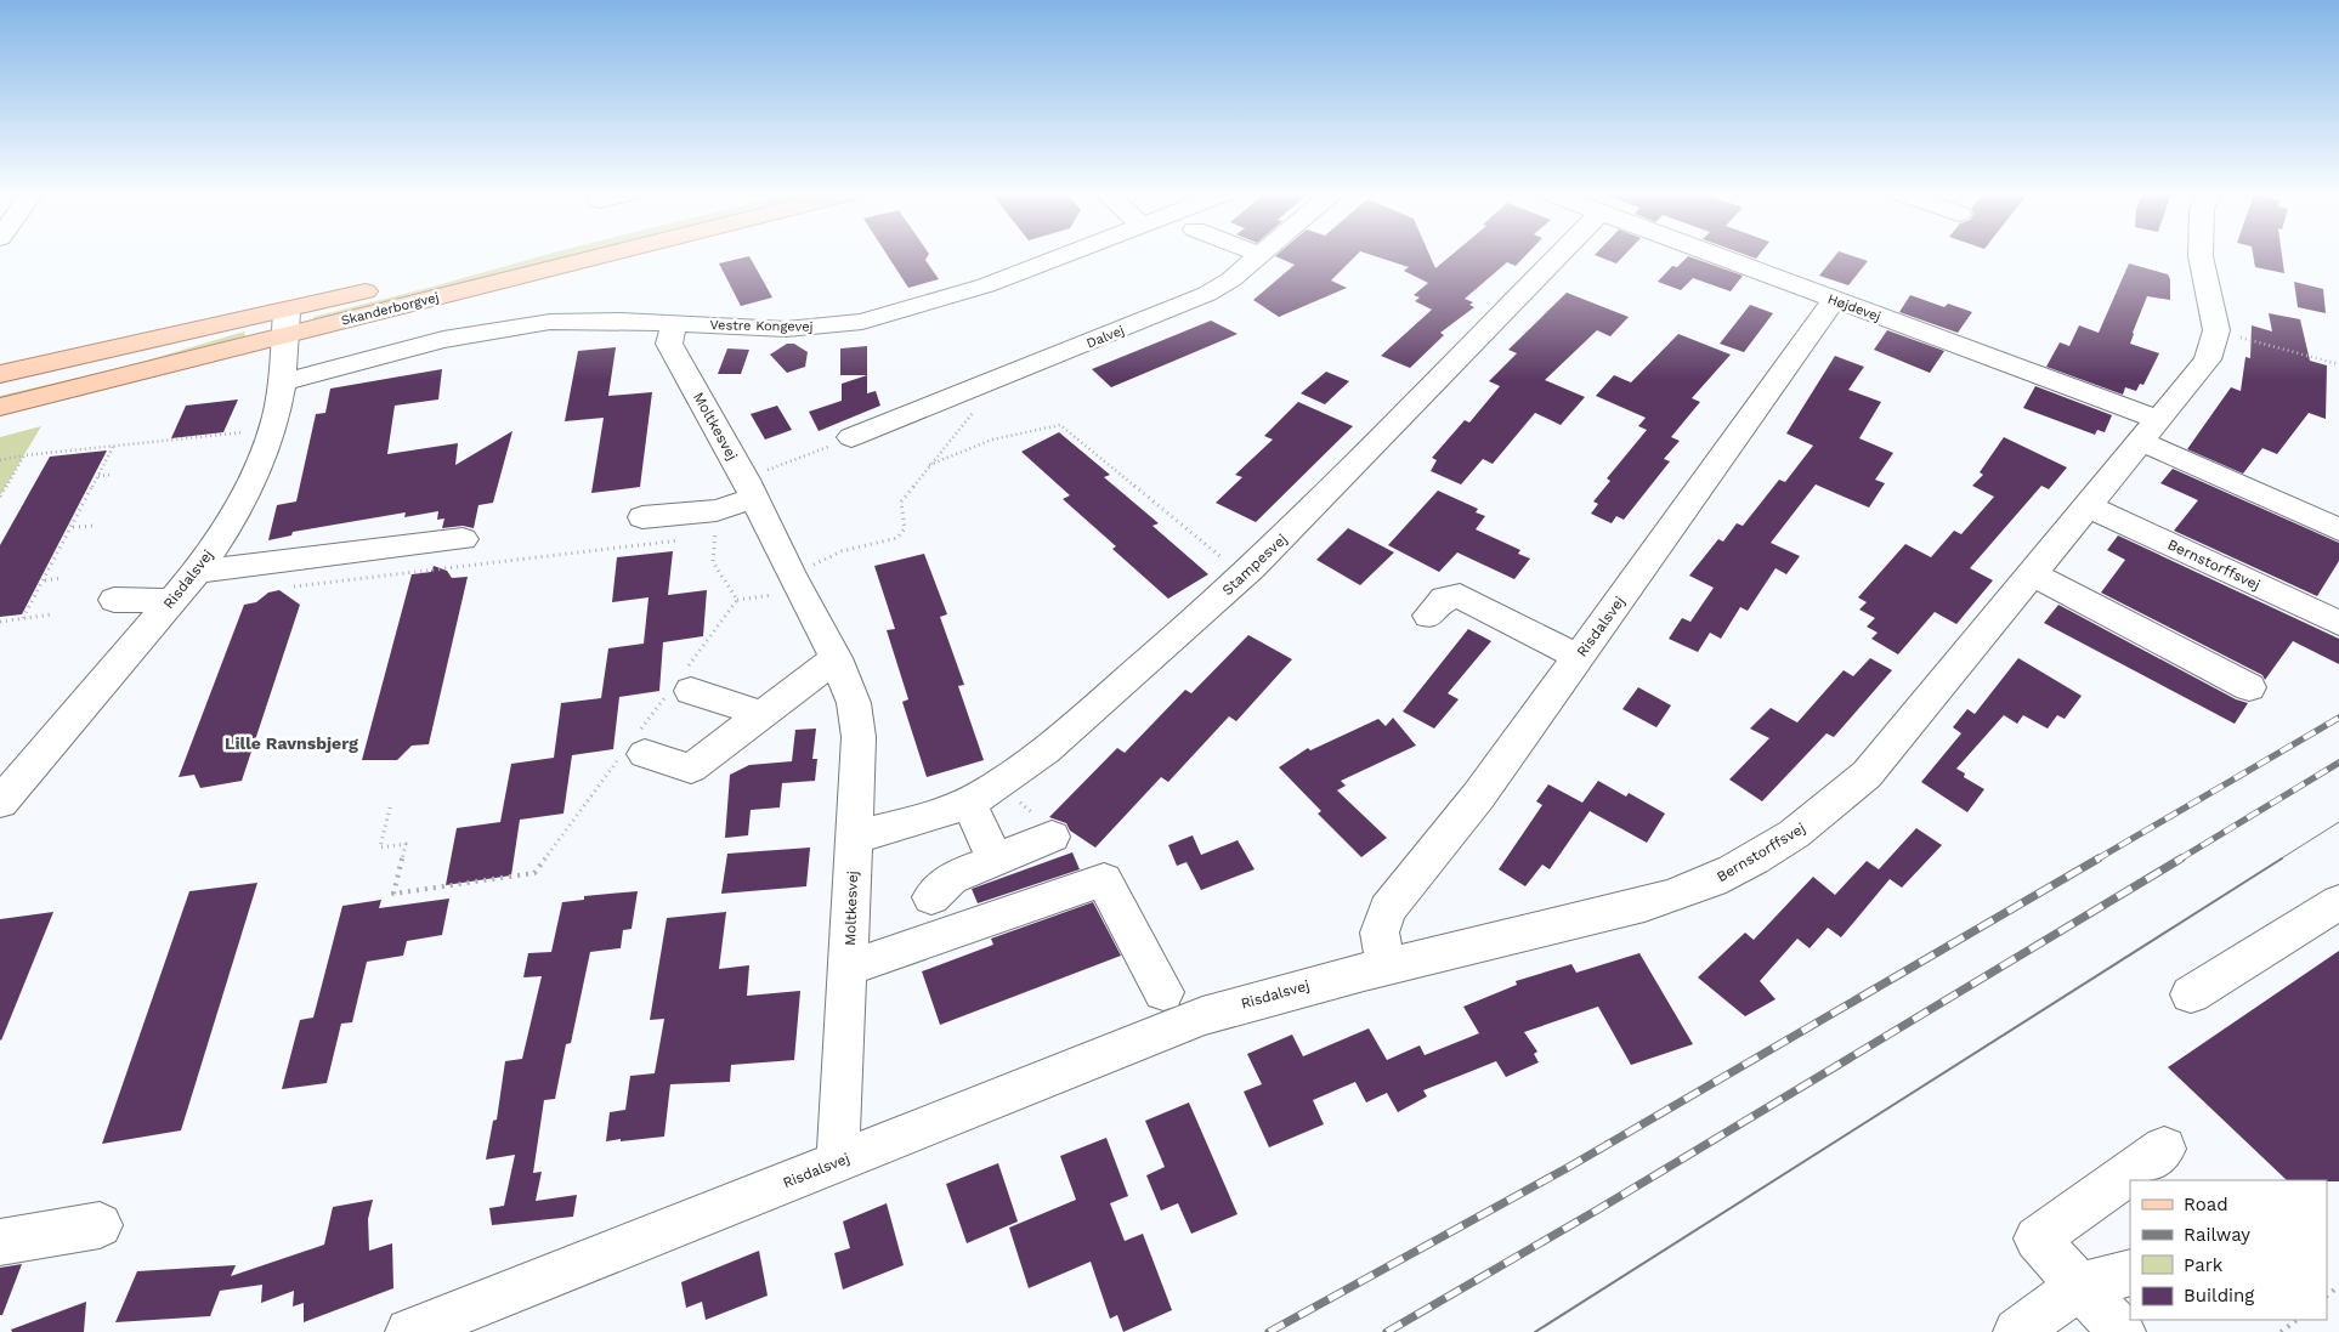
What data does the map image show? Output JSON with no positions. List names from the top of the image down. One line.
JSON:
{"streets":{"main road":["Skanderborgvej"],"street":["Højdevej","Vestre Kongevej","Dalvej","Moltkesvej","Stampesvej","Bernstorffsvej","Risdalsvej"]},"crossings":[["Højdevej","Bernstorffsvej"],["Højdevej","Risdalsvej"],["Skanderborgvej","Risdalsvej"],["Vestre Kongevej","Moltkesvej"],["Vestre Kongevej","Risdalsvej"],["Moltkesvej","Stampesvej"],["Moltkesvej","Risdalsvej"],["Bernstorffsvej","Risdalsvej"]],"districts":["Lille Ravnsbjerg"],"legend":["Road","Railway","Park","Building"]}
